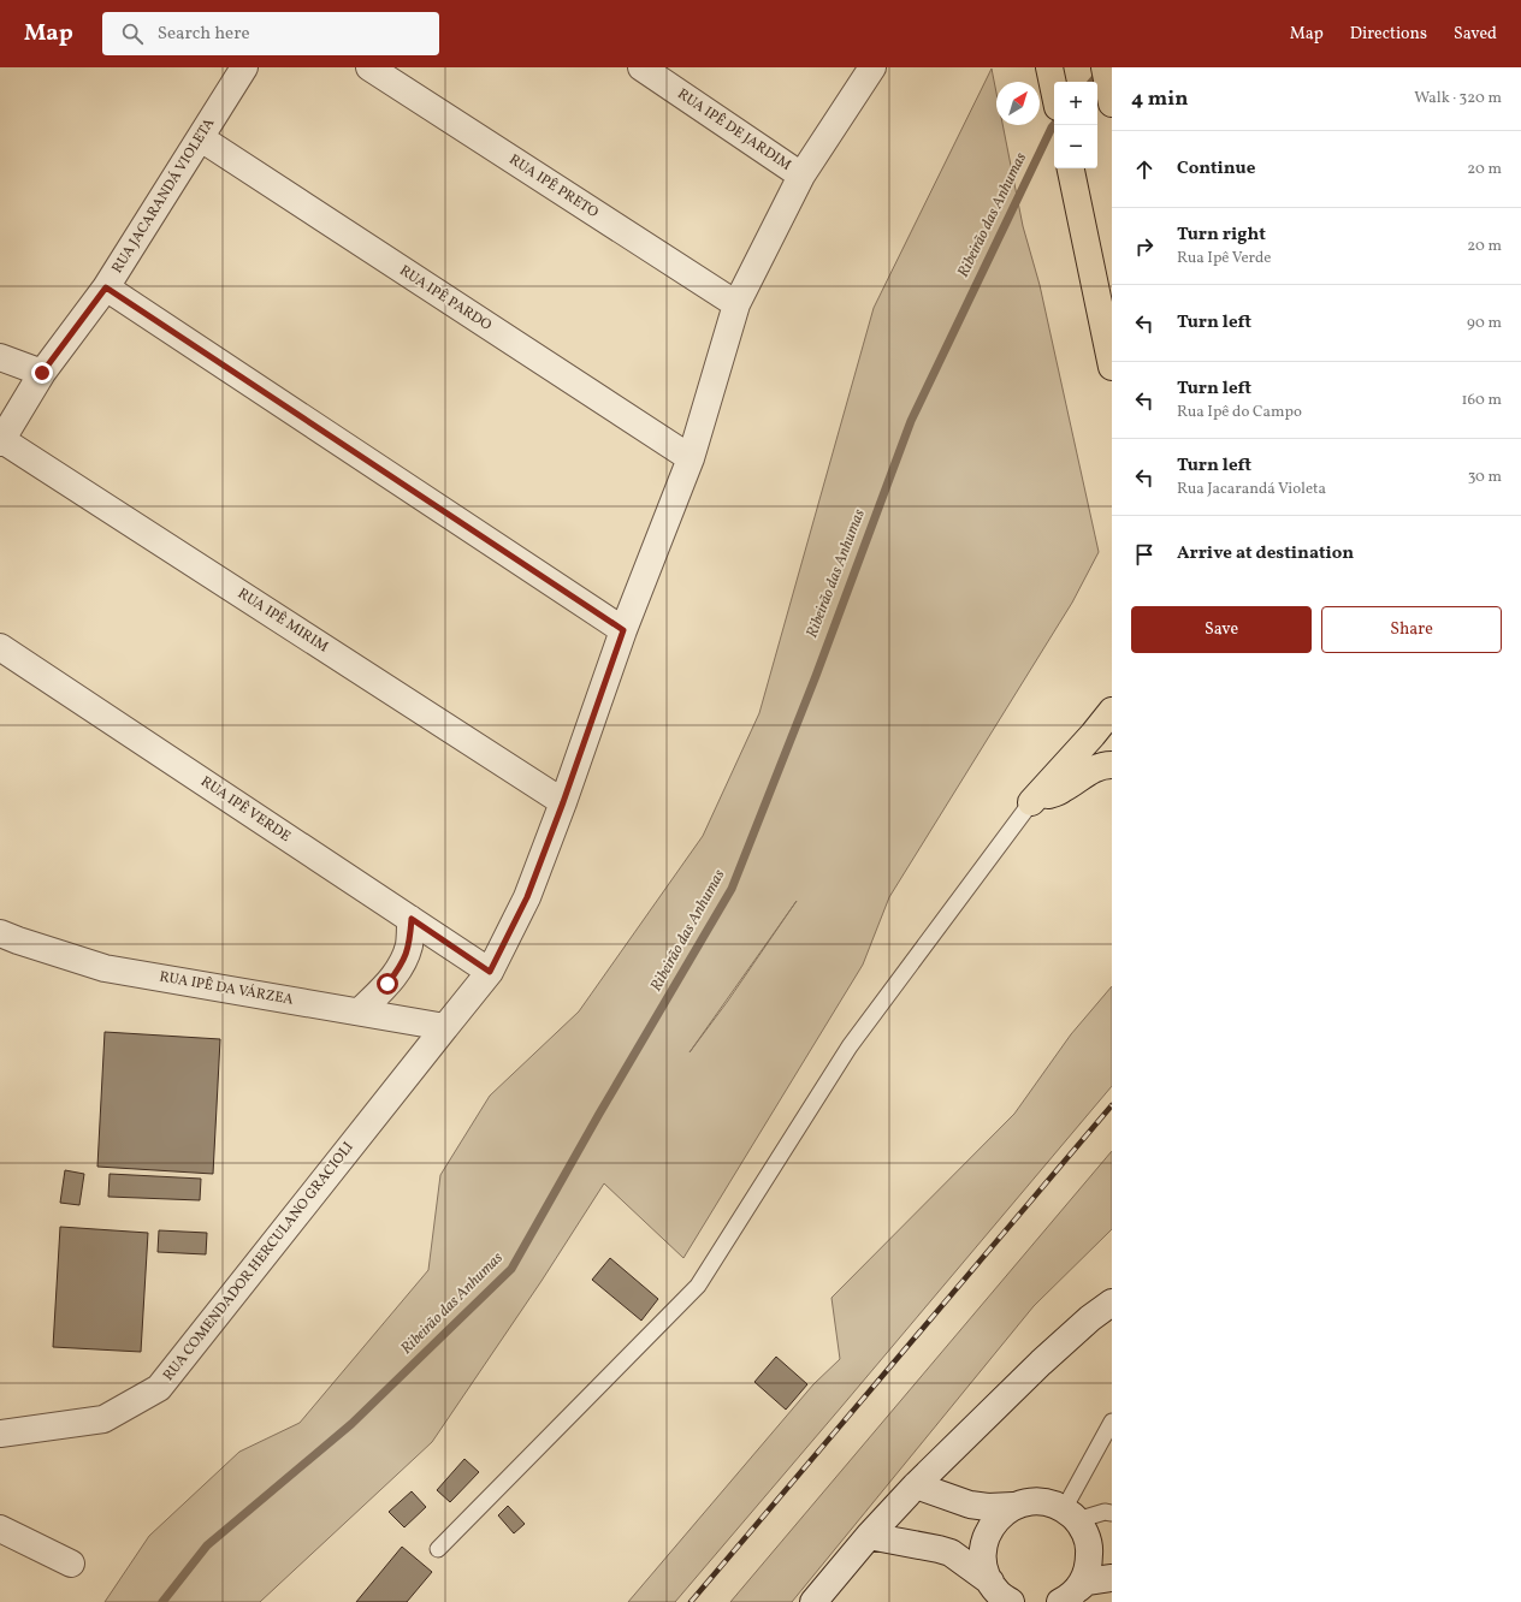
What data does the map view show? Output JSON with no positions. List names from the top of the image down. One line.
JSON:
{"streets":{"street":["RUA IPÊ DE JARDIM","RUA IPÊ PRETO","RUA JACARANDÁ VIOLETA","RUA IPÊ PARDO","RUA IPÊ MIRIM","RUA IPÊ VERDE","RUA IPÊ DA VÁRZEA","RUA COMENDADOR HERCULANO GRACIOLI"]},"crossings":[["RUA IPÊ DE JARDIM","RUA COMENDADOR HERCULANO GRACIOLI"],["RUA IPÊ PRETO","RUA COMENDADOR HERCULANO GRACIOLI"],["RUA JACARANDÁ VIOLETA","RUA IPÊ PARDO"],["RUA JACARANDÁ VIOLETA","RUA IPÊ MIRIM"],["RUA IPÊ PARDO","RUA COMENDADOR HERCULANO GRACIOLI"],["RUA IPÊ MIRIM","RUA COMENDADOR HERCULANO GRACIOLI"],["RUA IPÊ VERDE","RUA COMENDADOR HERCULANO GRACIOLI"],["RUA IPÊ DA VÁRZEA","RUA COMENDADOR HERCULANO GRACIOLI"]],"water":["Ribeirão das Anhumas"],"north":"top right","page":{"header":"Map","search":"Search here","nav":["Map","Directions","Saved"],"heading":["4 min","Walk · 320 m"],"map_buttons":["+","−"],"list":[["Continue","20 m"],["Turn right","Rua Ipê Verde","20 m"],["Turn left","90 m"],["Turn left","Rua Ipê do Campo","160 m"],["Turn left","Rua Jacarandá Violeta","30 m"],"Arrive at destination"],"buttons":["Save","Share"]}}
